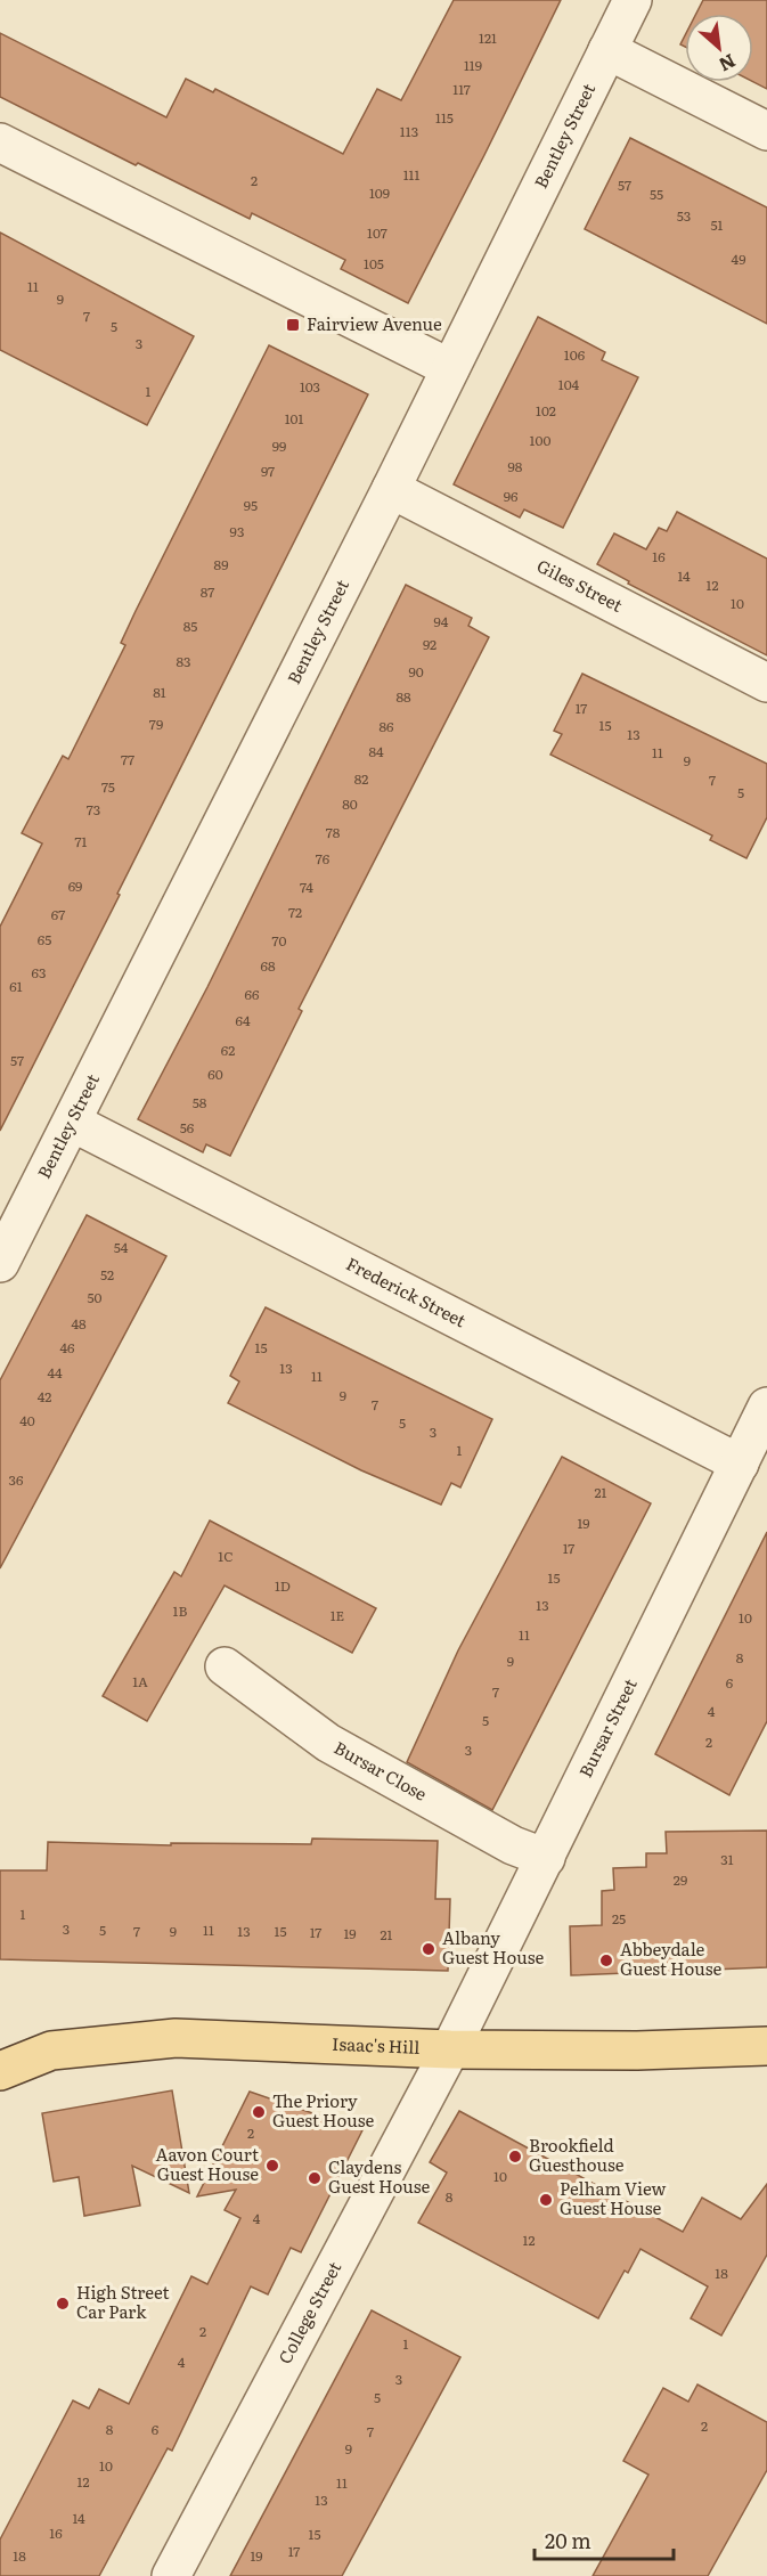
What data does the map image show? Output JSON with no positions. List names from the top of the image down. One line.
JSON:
{"streets":{"main road":["Isaac's Hill"],"street":["Bentley Street","Giles Street","Frederick Street","Bursar Street","Bursar Close","College Street"]},"crossings":[["Bentley Street","Giles Street"],["Bentley Street","Frederick Street"],["Frederick Street","Bursar Street"],["Bursar Street","Bursar Close"],["Bursar Street","Isaac's Hill"],["Bursar Street","College Street"],["Isaac's Hill","College Street"]],"places":{"transit":["Fairview Avenue"],"other":["Albany Guest House","Abbeydale Guest House","The Priory Guest House","Brookfield Guesthouse","Aavon Court Guest House","Claydens Guest House","Pelham View Guest House","High Street Car Park"]},"house_numbers":["121","119","117","115","113","111","2","57","109","55","53","51","107","49","105","11","9","7","5","3","106","104","103","1","102","101","100","99","98","97","96","95","93","16","89","14","12","87","10","94","85","92","83","90","81","88","17","79","15","86","13","84","11","77","9","82","7","75","5","80","73","78","71","76","69","74","72","67","65","70","68","63","61","66","64","62","57","60","58","56","54","52","50","48","46","15","13","44","11","9","42","7","40","5","3","1","36","21","19","17","1C","15","1D","13","1B","1E","10","11","8","9","1A","6","7","4","5","2","3","31","29","1","25","3","5","11","7","9","13","15","17","19","21","2","10","8","4","12","18","2","1","4","3","5","2","8","6","7","9","10","12","11","13","14","16","15","17","18","19"],"scale_bar":"20 m","north":"bottom right"}
